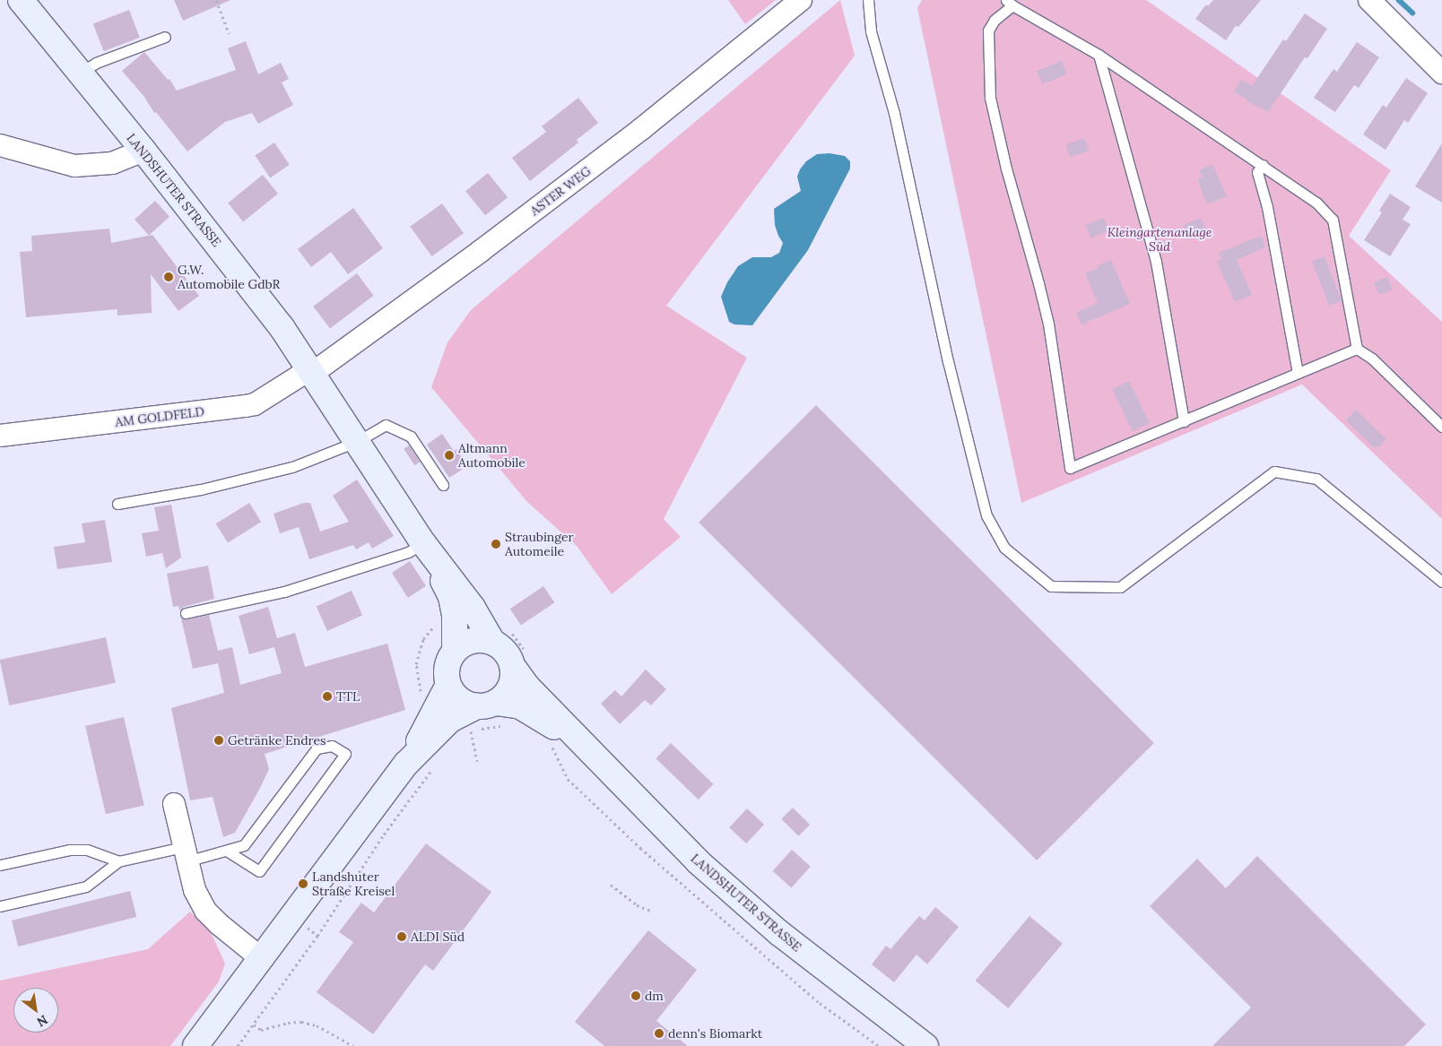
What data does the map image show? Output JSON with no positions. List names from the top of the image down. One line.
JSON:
{"streets":{"main road":["LANDSHUTER STRASSE"],"street":["ASTER WEG","AM GOLDFELD"]},"crossings":[["LANDSHUTER STRASSE","ASTER WEG"],["LANDSHUTER STRASSE","AM GOLDFELD"],["ASTER WEG","AM GOLDFELD"]],"parks":["Kleingartenanlage Süd"],"places":["G.W. Automobile GdbR","Altmann Automobile","Straubinger Automeile","TTL","Getränke Endres","Landshuter Straße Kreisel","ALDI Süd","dm","denn's Biomarkt"],"north":"bottom right"}
